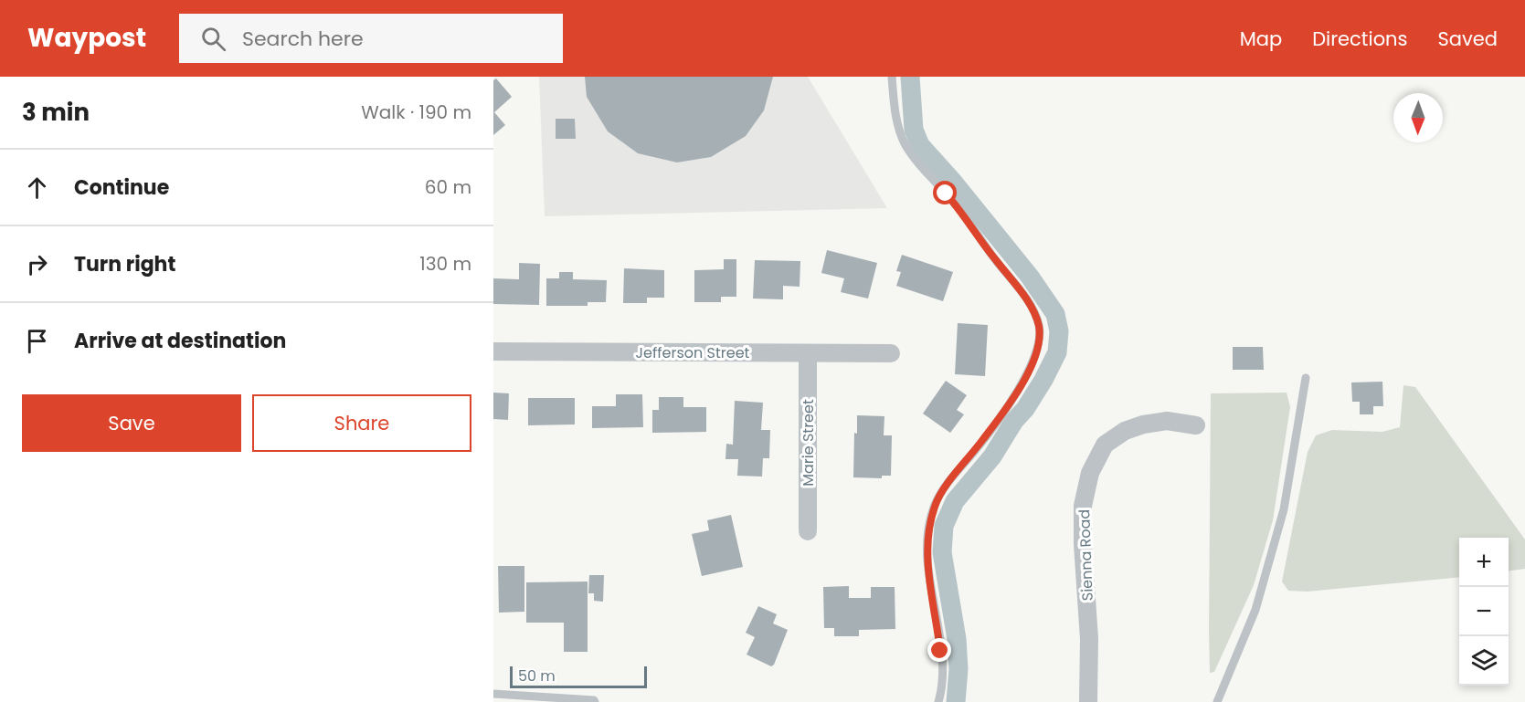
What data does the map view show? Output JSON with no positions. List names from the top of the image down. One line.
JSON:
{"streets":{"street":["Jefferson Street","Marie Street","Sienna Road"]},"crossings":[["Jefferson Street","Marie Street"]],"scale_bar":"50 m","north":"bottom","page":{"header":"Waypost","search":"Search here","nav":["Map","Directions","Saved"],"heading":["3 min","Walk · 190 m"],"list":[["Continue","60 m"],["Turn right","130 m"],"Arrive at destination"],"buttons":["Save","Share"],"map_buttons":["+","−"],"scale":"50 m"}}
